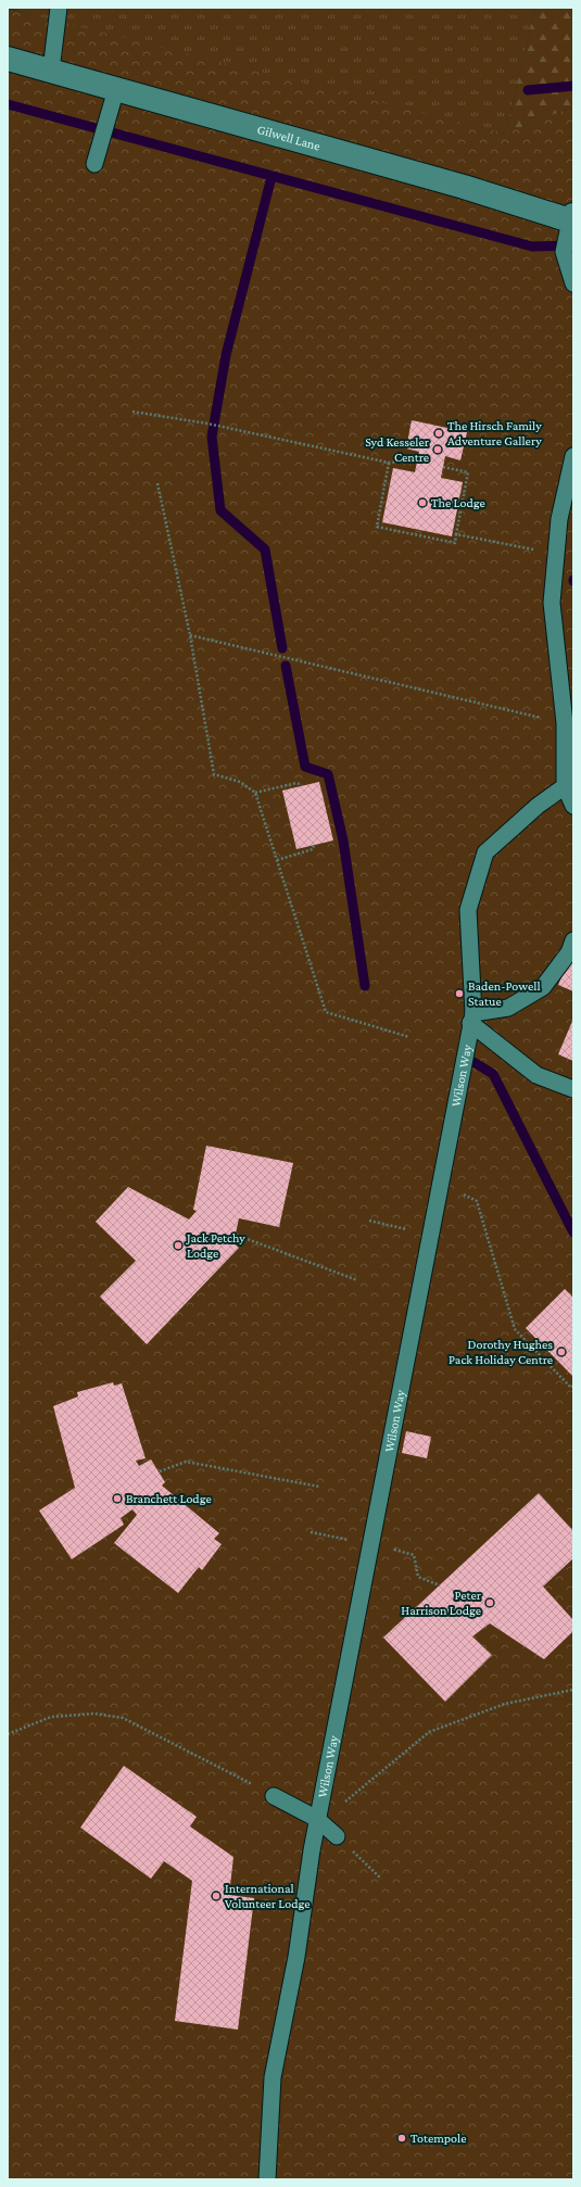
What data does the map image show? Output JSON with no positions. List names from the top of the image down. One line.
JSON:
{"streets":{"street":["Gilwell Lane"],"lane":["Wilson Way"]},"places":["The Hirsch Family Adventure Gallery","Syd Kesseler Centre","The Lodge","Baden-Powell Statue","Jack Petchy Lodge","Dorothy Hughes Pack Holiday Centre","Branchett Lodge","Peter Harrison Lodge","International Volunteer Lodge","Totempole"]}
